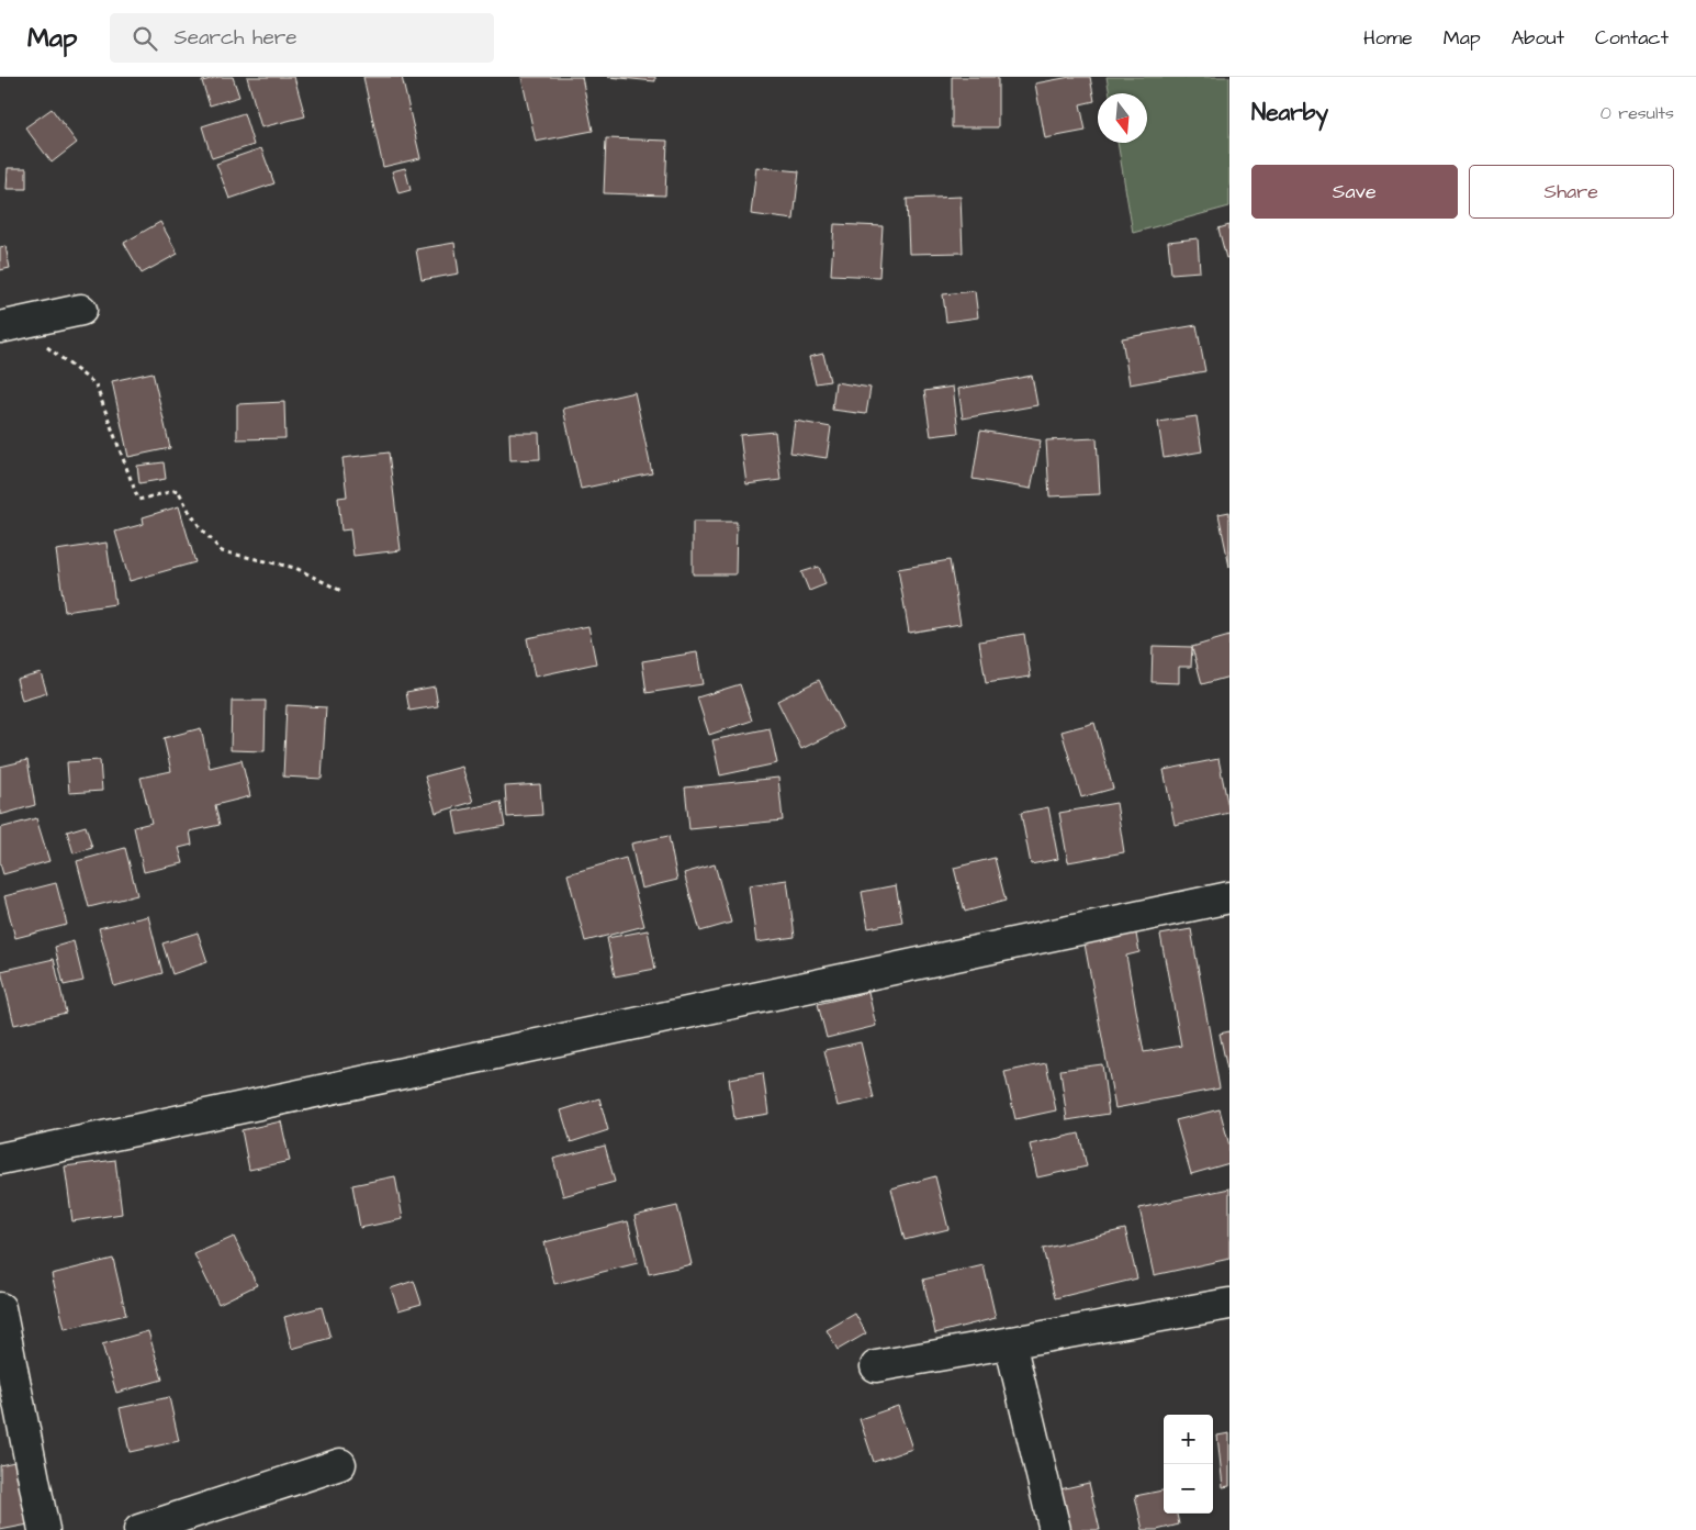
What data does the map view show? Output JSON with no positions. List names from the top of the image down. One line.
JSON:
{"north":"bottom","page":{"header":"Map","search":"Search here","nav":["Home","Map","About","Contact"],"heading":["Nearby","0 results"],"buttons":["Save","Share"],"map_buttons":["+","−"]}}
